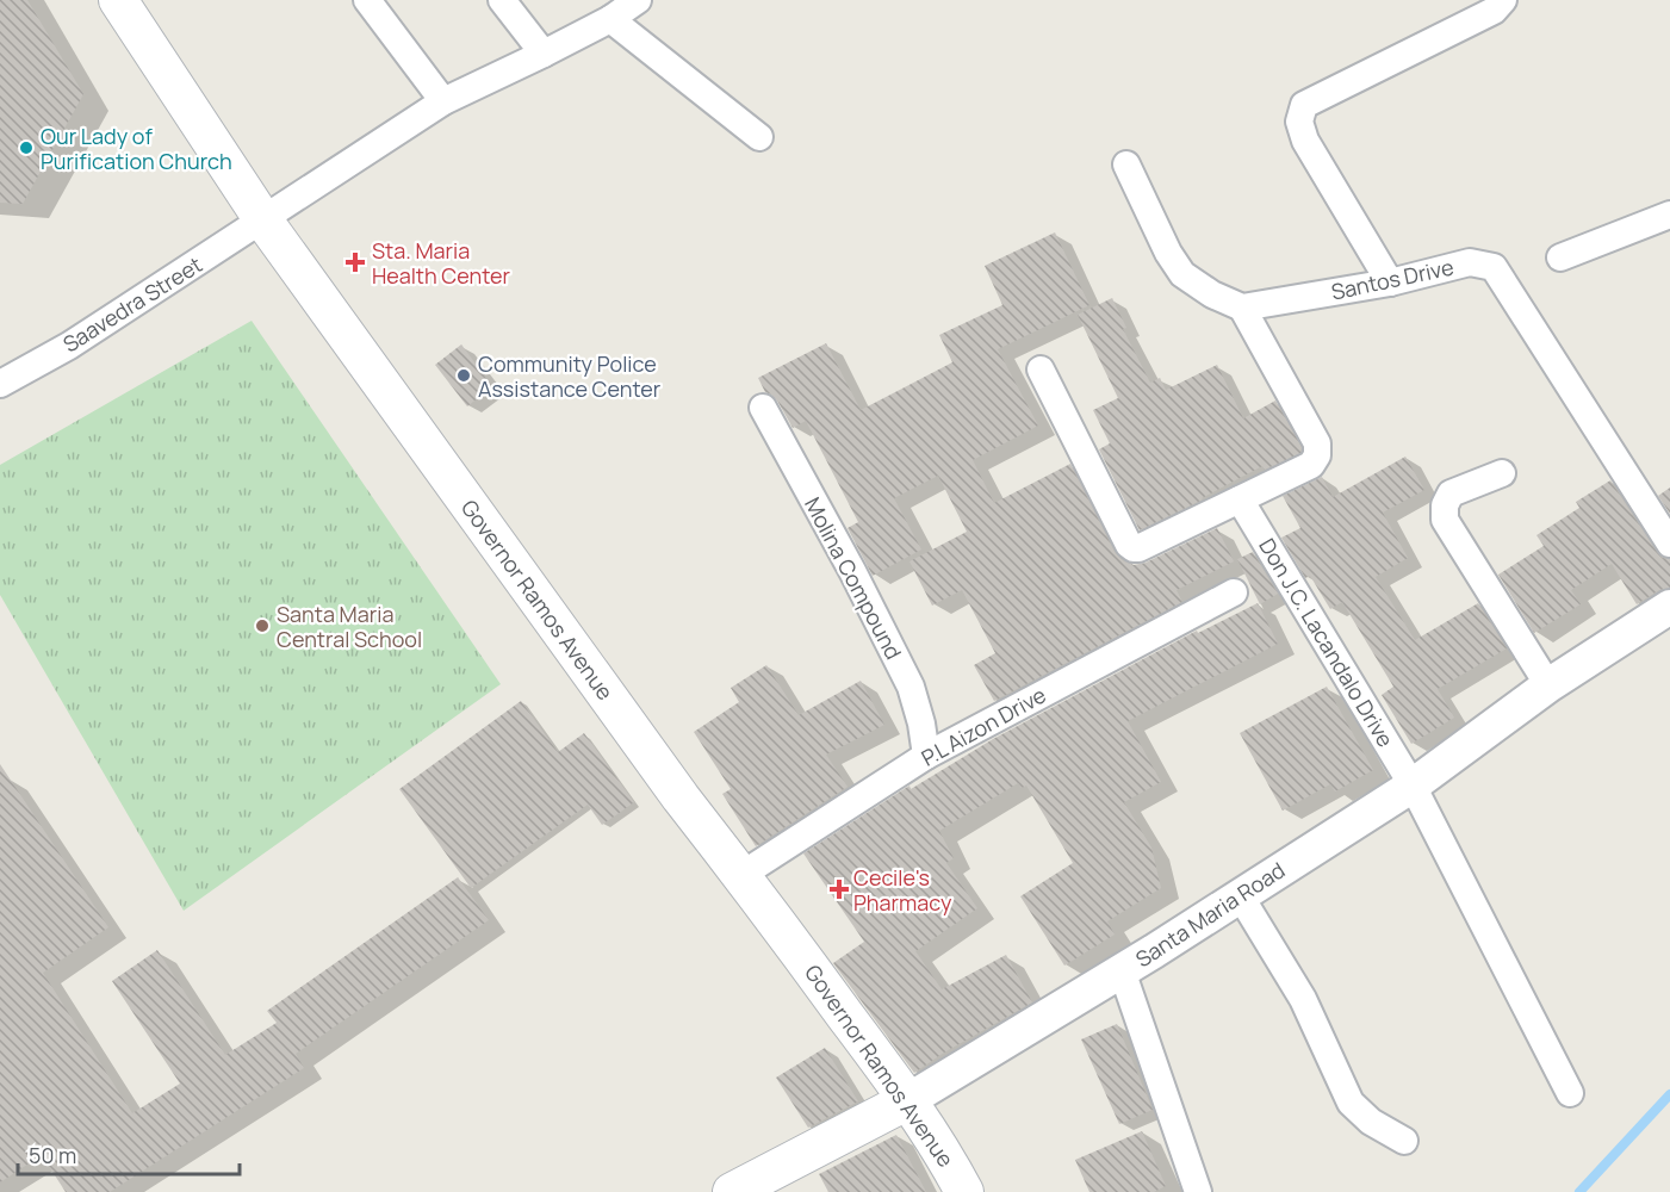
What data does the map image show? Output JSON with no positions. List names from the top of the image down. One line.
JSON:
{"streets":{"main road":["Governor Ramos Avenue","Santa Maria Road"],"street":["Santos Drive","Saavedra Street","Molina Compound","Don J.C. Lacandalo Drive","P.L Aizon Drive"]},"crossings":[["Saavedra Street","Governor Ramos Avenue"],["Molina Compound","P.L Aizon Drive"],["Governor Ramos Avenue","P.L Aizon Drive"],["Governor Ramos Avenue","Santa Maria Road"],["Don J.C. Lacandalo Drive","Santa Maria Road"]],"places":{"other":["Our Lady of Purification Church","Community Police Assistance Center","Santa Maria Central School"],"health":["Sta. Maria Health Center","Cecile's Pharmacy"]},"scale_bar":"50 m"}
